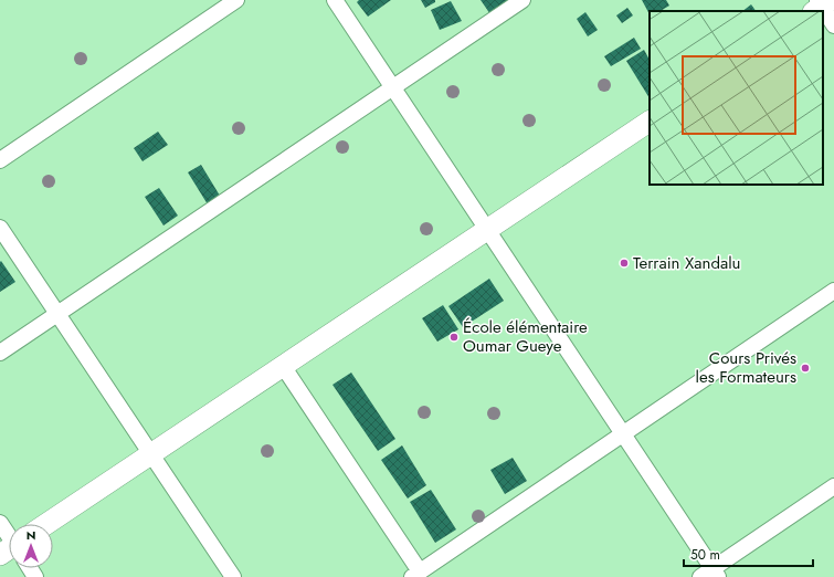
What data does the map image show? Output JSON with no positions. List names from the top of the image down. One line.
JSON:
{"places":["Terrain Xandalu","École élémentaire Oumar Gueye","Cours Privés les Formateurs"],"scale_bar":"50 m","north":"top"}
